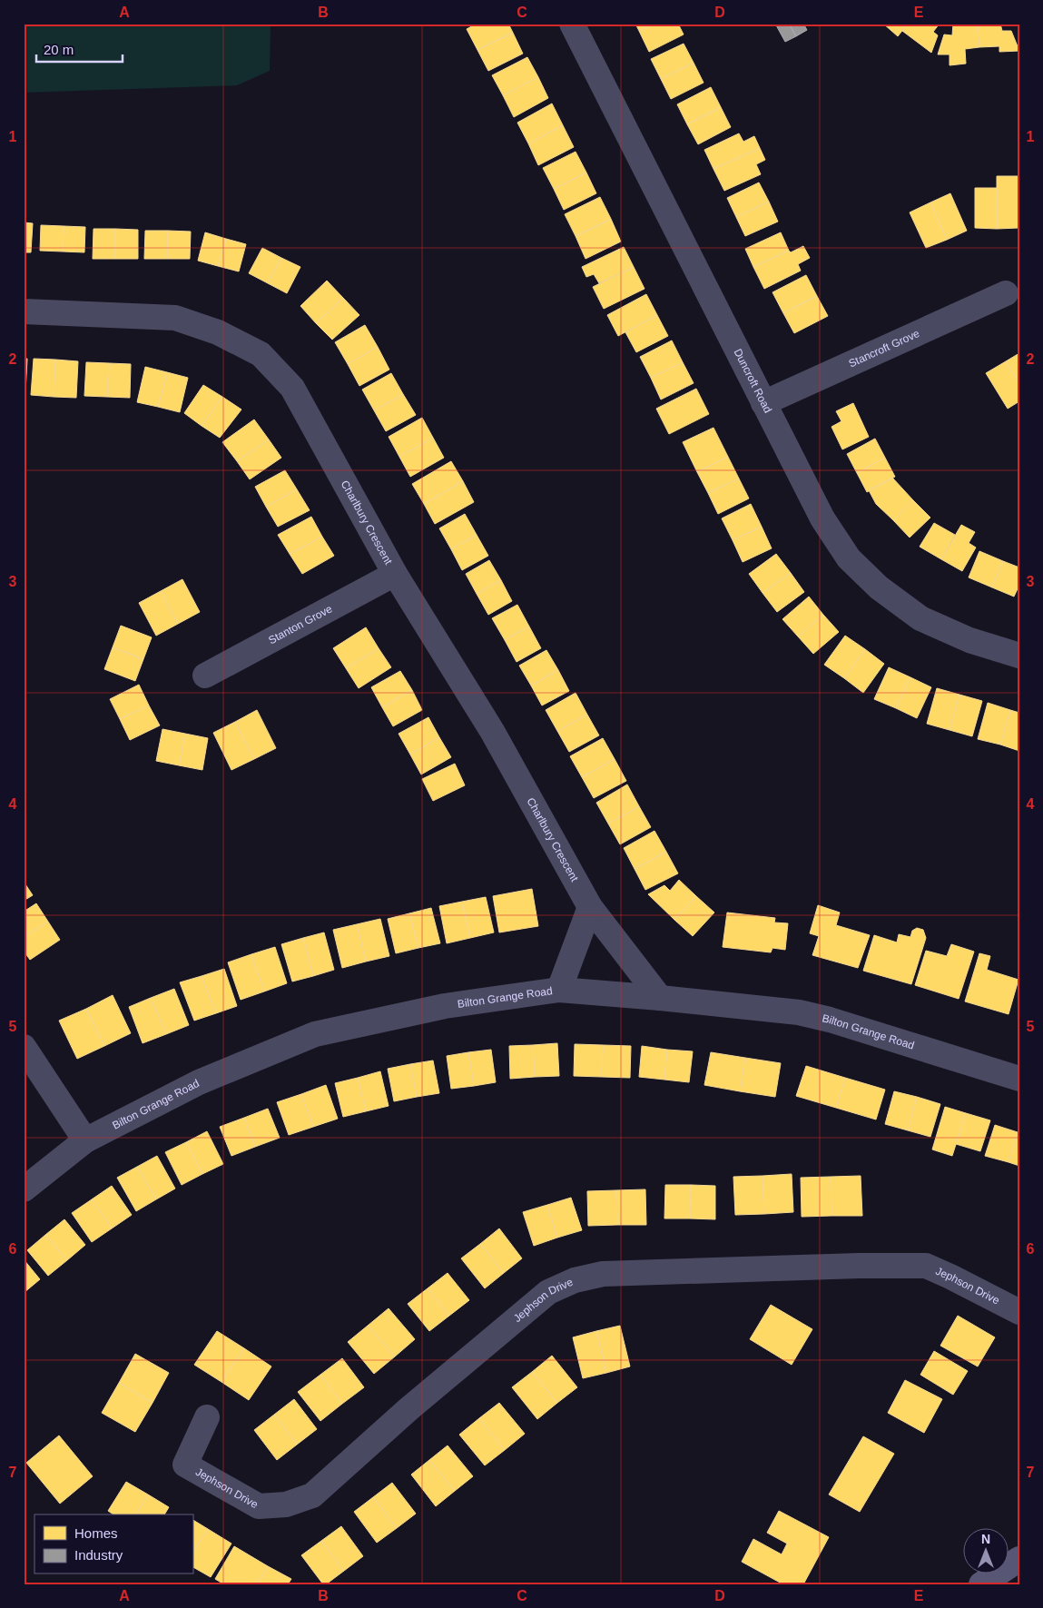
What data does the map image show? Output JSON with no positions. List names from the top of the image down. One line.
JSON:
{"streets":{"street":["Stancroft Grove","Duncroft Road","Charlbury Crescent","Stanton Grove","Bilton Grange Road","Jephson Drive"]},"crossings":[["Stancroft Grove","Duncroft Road"],["Charlbury Crescent","Stanton Grove"],["Charlbury Crescent","Bilton Grange Road"]],"legend":["Homes","Industry"],"scale_bar":"20 m","north":"top","grid":{"columns":["A","B","C","D","E"],"rows":["1","2","3","4","5","6","7"]}}
